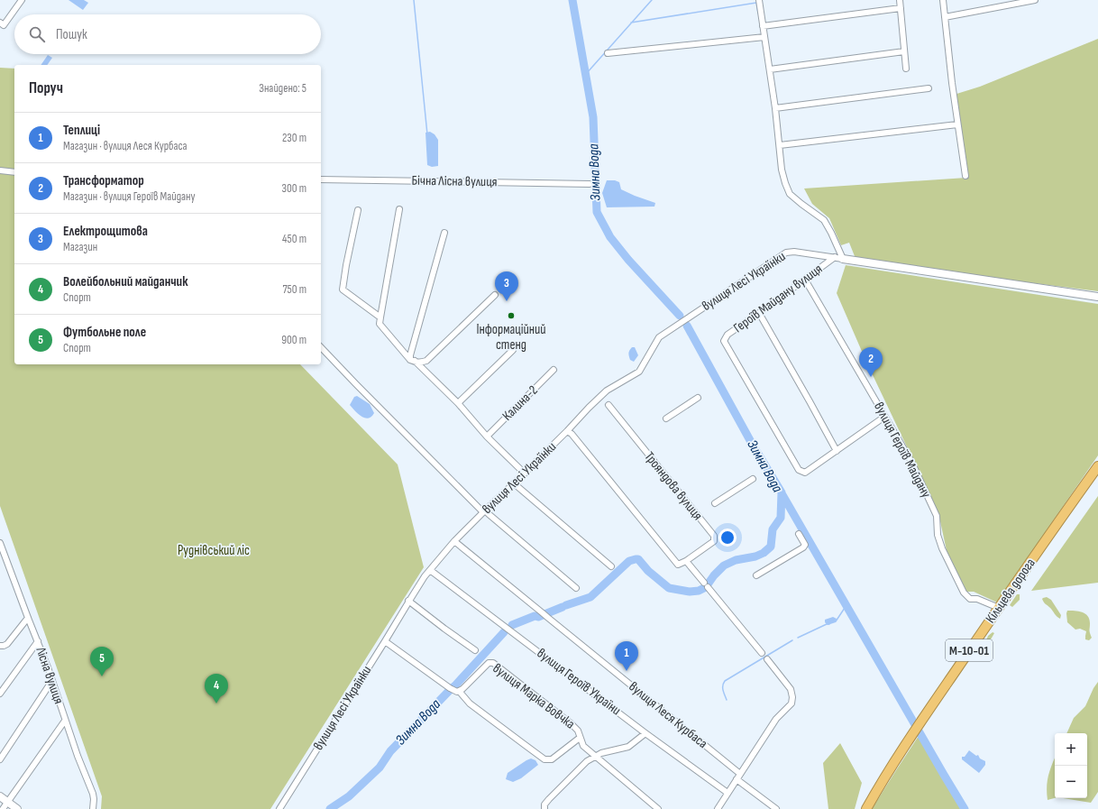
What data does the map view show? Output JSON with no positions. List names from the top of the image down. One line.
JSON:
{"streets":{"highway":["Кільцева дорога","М-10-01"],"street":["Бічна Лісна вулиця","вулиця Лесі Українки","Героїв Майдану вулиця","Калина-2","вулиця Героїв Майдану","Трояндова вулиця","Лісна вулиця","вулиця Героїв України","вулиця Марка Вовчка","вулиця Леся Курбаса"]},"crossings":[["вулиця Лесі Українки","Героїв Майдану вулиця"],["вулиця Лесі Українки","вулиця Героїв України"],["вулиця Лесі Українки","вулиця Леся Курбаса"],["Героїв Майдану вулиця","вулиця Героїв Майдану"],["вулиця Героїв Майдану","Кільцева дорога"]],"water":["Зимна Вода"],"parks":["Руднівський ліс"],"places":["Інформаційний стенд"],"page":{"search":"Пошук","heading":["Поруч","Знайдено: 5"],"list":[{"mark":"1","name":"Теплиці","note":"Магазин · вулиця Леся Курбаса","value":"230 m"},{"mark":"2","name":"Трансформатор","note":"Магазин · вулиця Героїв Майдану","value":"300 m"},{"mark":"3","name":"Електрощитова","note":"Магазин","value":"450 m"},{"mark":"4","name":"Волейбольний майданчик","note":"Спорт","value":"750 m"},{"mark":"5","name":"Футбольне поле","note":"Спорт","value":"900 m"}],"pins":["3","2","1","5","4"],"map_buttons":["+","−"]}}
